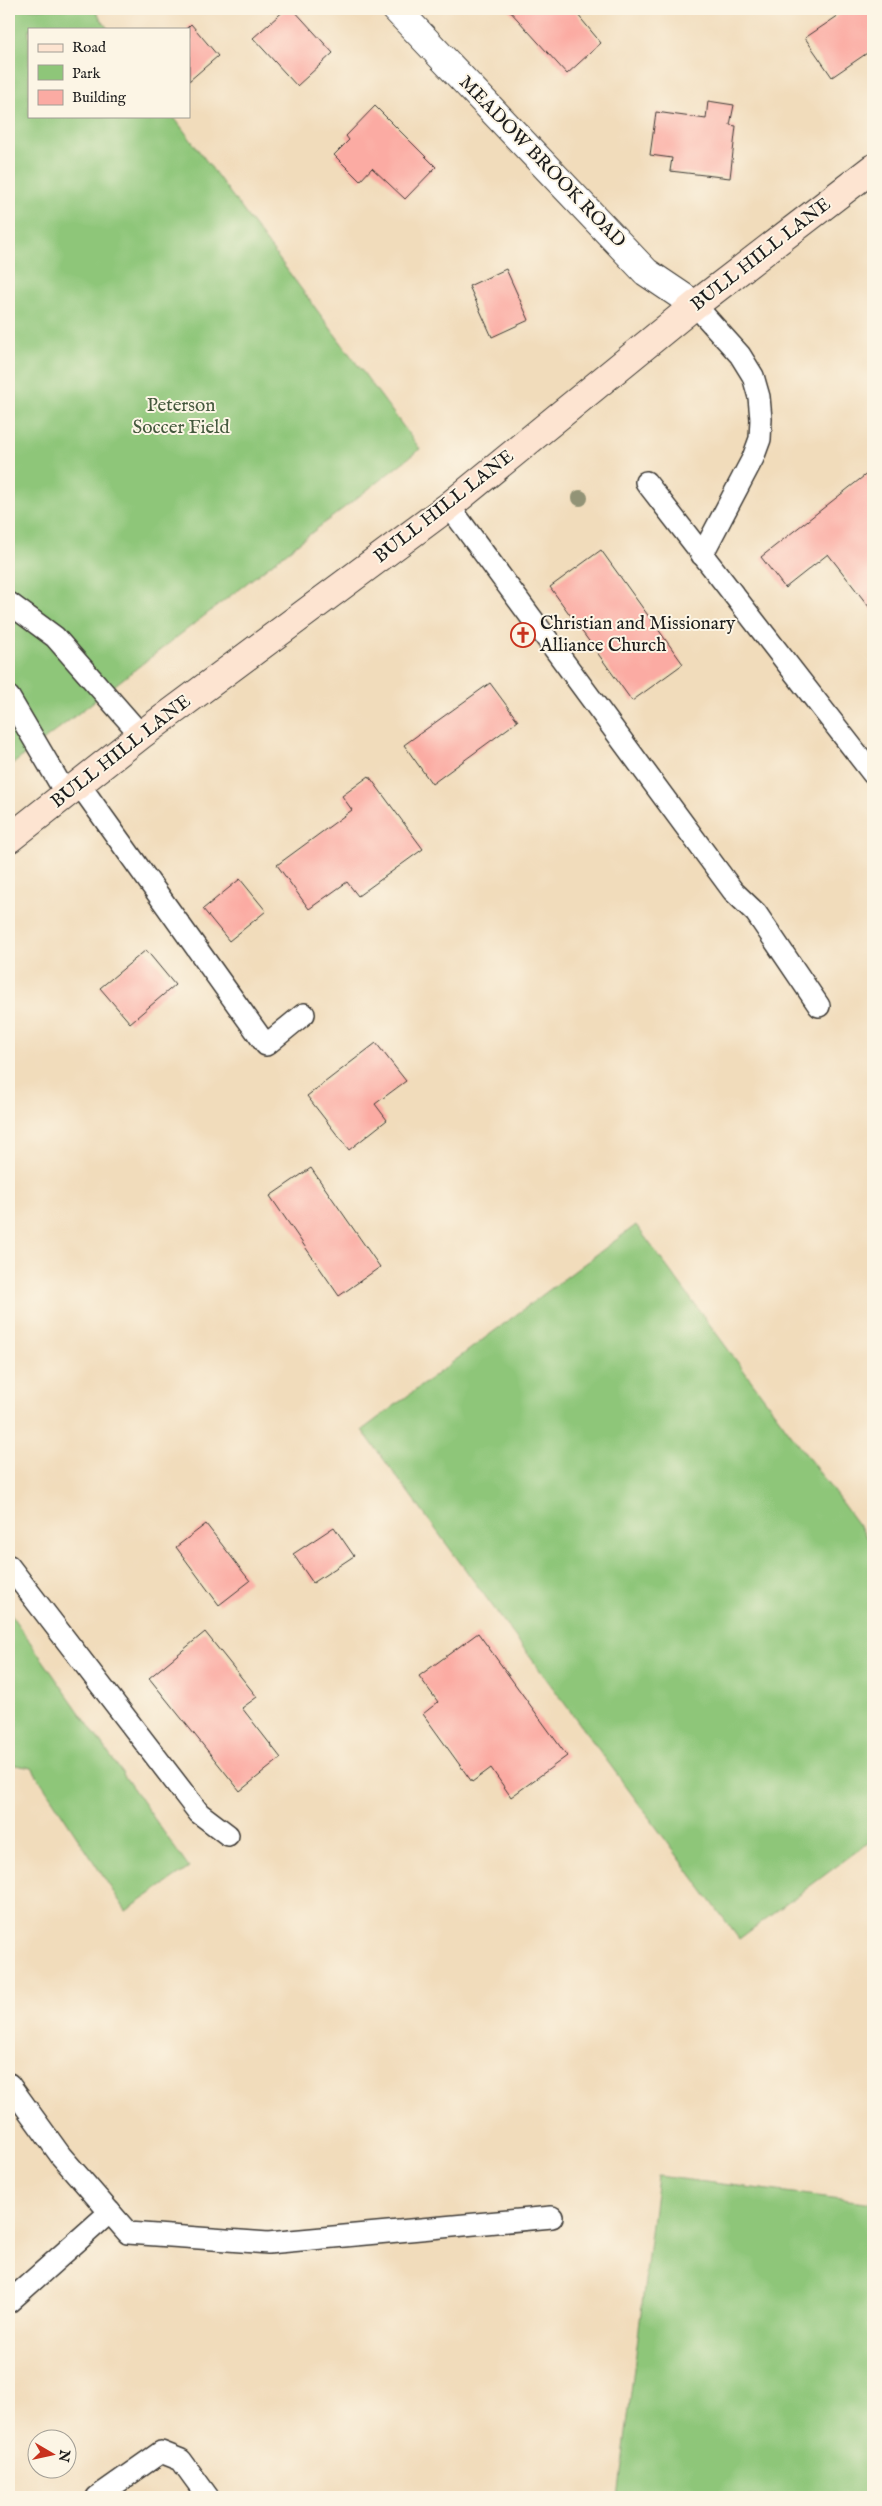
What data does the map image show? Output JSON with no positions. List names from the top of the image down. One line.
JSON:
{"streets":{"main road":["BULL HILL LANE"],"street":["MEADOW BROOK ROAD"]},"crossings":[["MEADOW BROOK ROAD","BULL HILL LANE"]],"parks":["Peterson Soccer Field"],"places":{"church":["Christian and Missionary Alliance Church"]},"legend":["Road","Park","Building"],"north":"right"}
